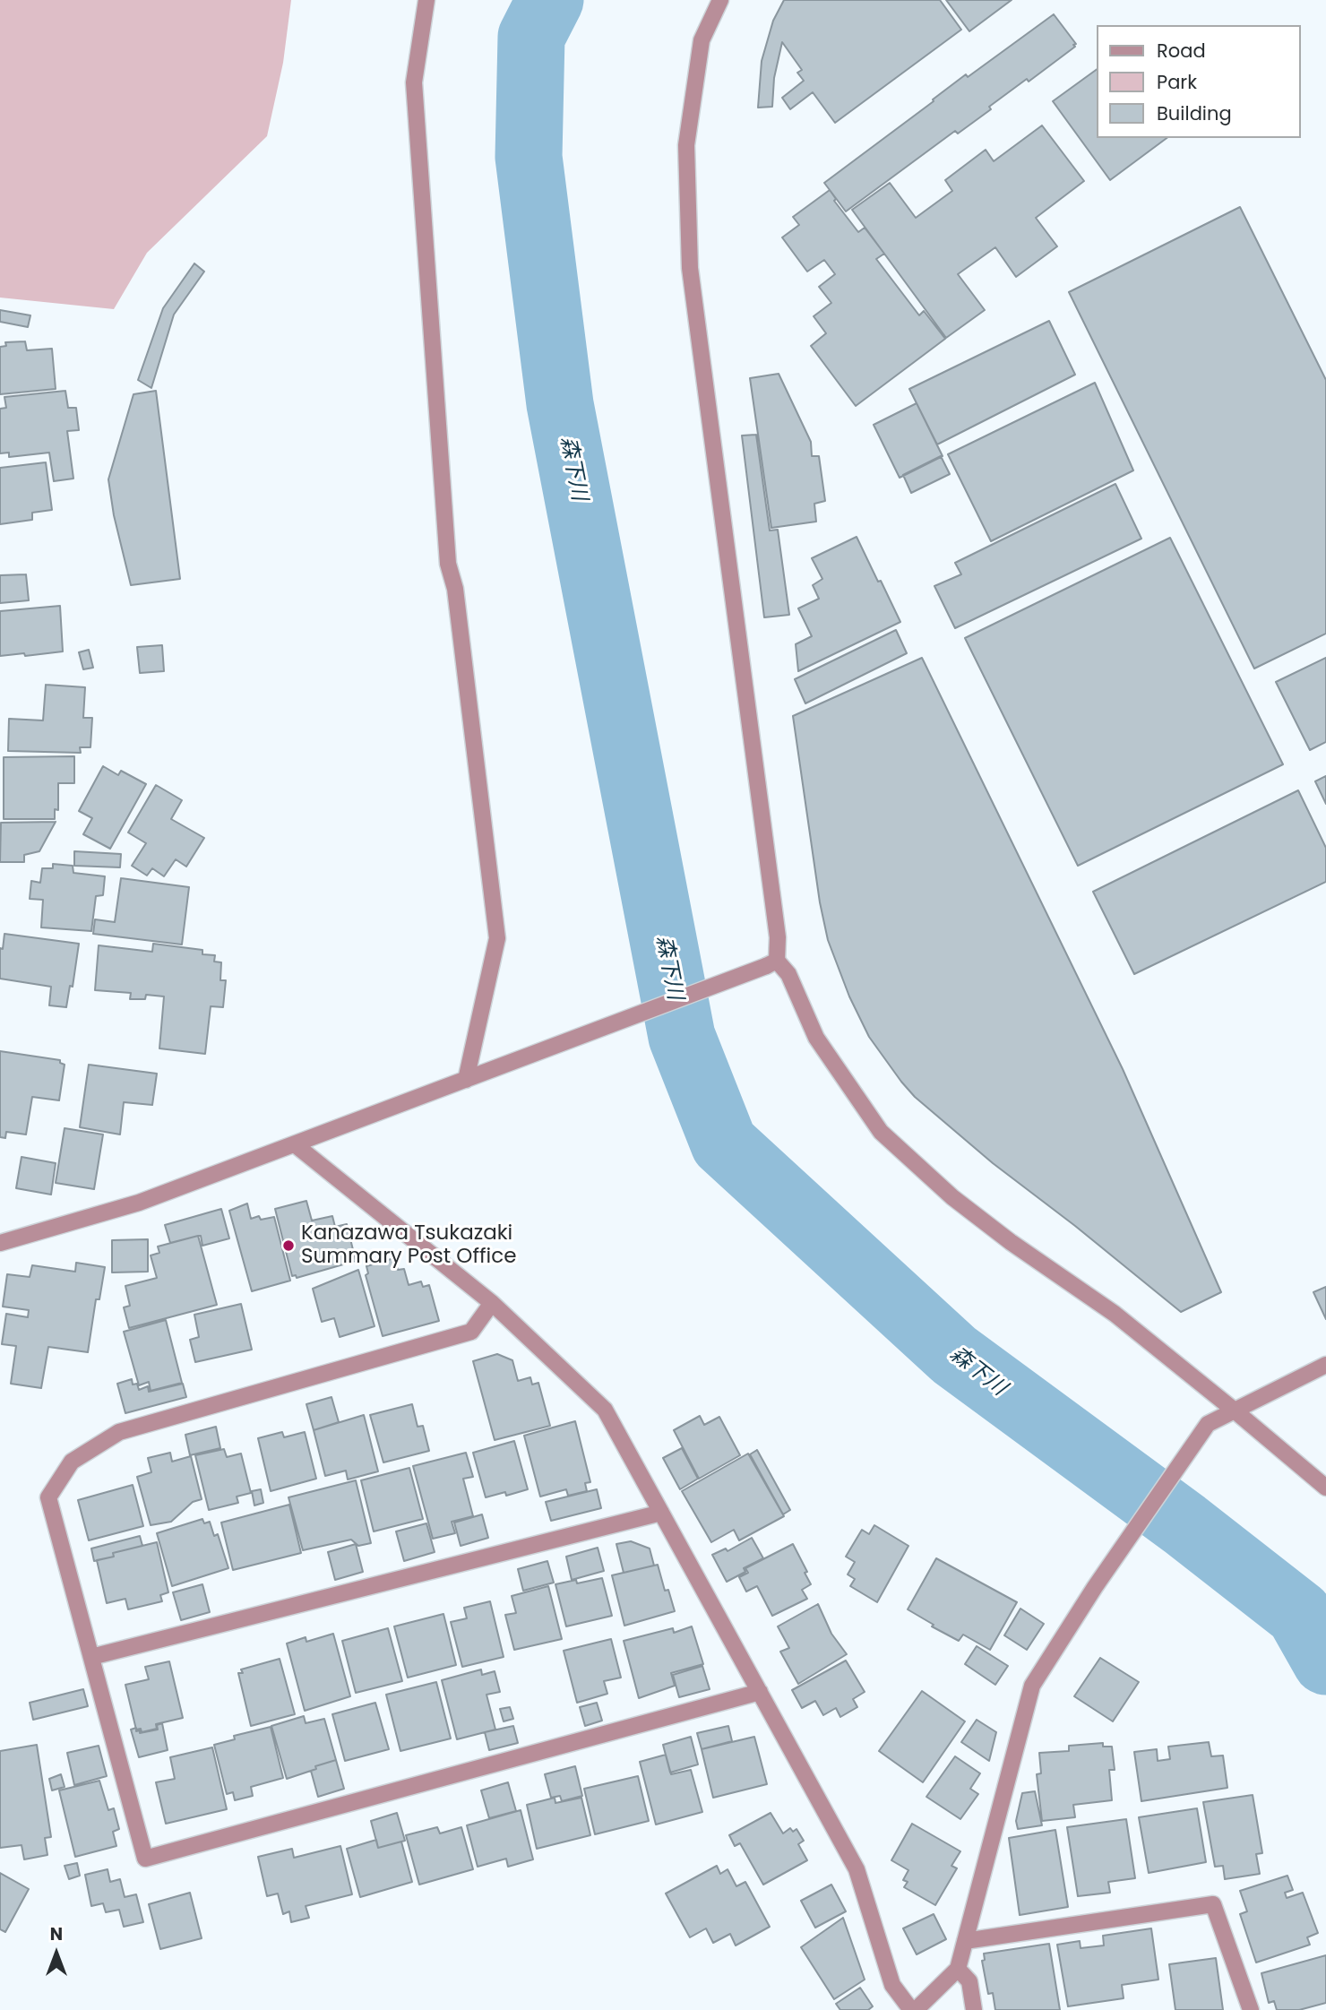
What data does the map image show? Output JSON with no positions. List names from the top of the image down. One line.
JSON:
{"water":["森下川"],"places":["Kanazawa Tsukazaki Summary Post Office"],"legend":["Road","Park","Building"],"north":"top"}
